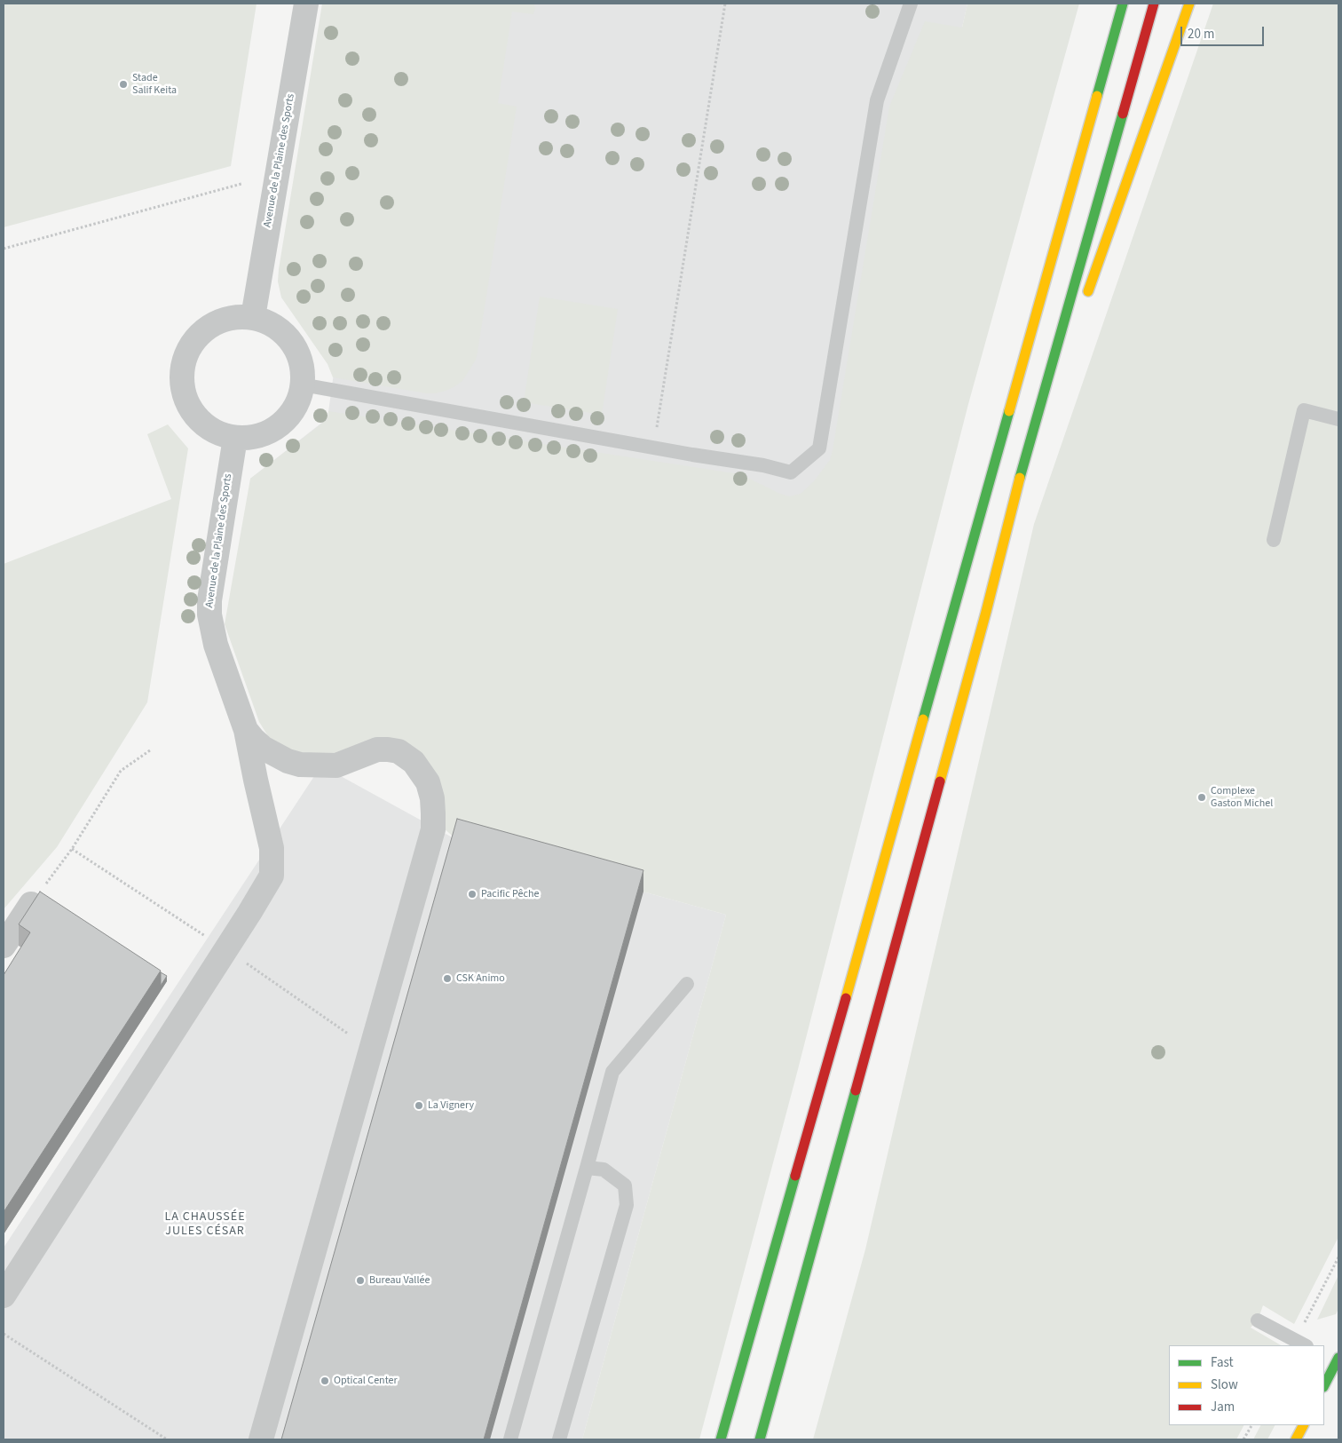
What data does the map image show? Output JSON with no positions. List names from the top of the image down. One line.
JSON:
{"streets":{"street":["Avenue de la Plaine des Sports"]},"districts":["LA CHAUSSÉE JULES CÉSAR"],"places":["Stade Salif Keita","Complexe Gaston Michel","Pacific Pêche","CSK Animo","La Vignery","Bureau Vallée","Optical Center"],"legend":["Fast","Slow","Jam"],"scale_bar":"20 m"}
